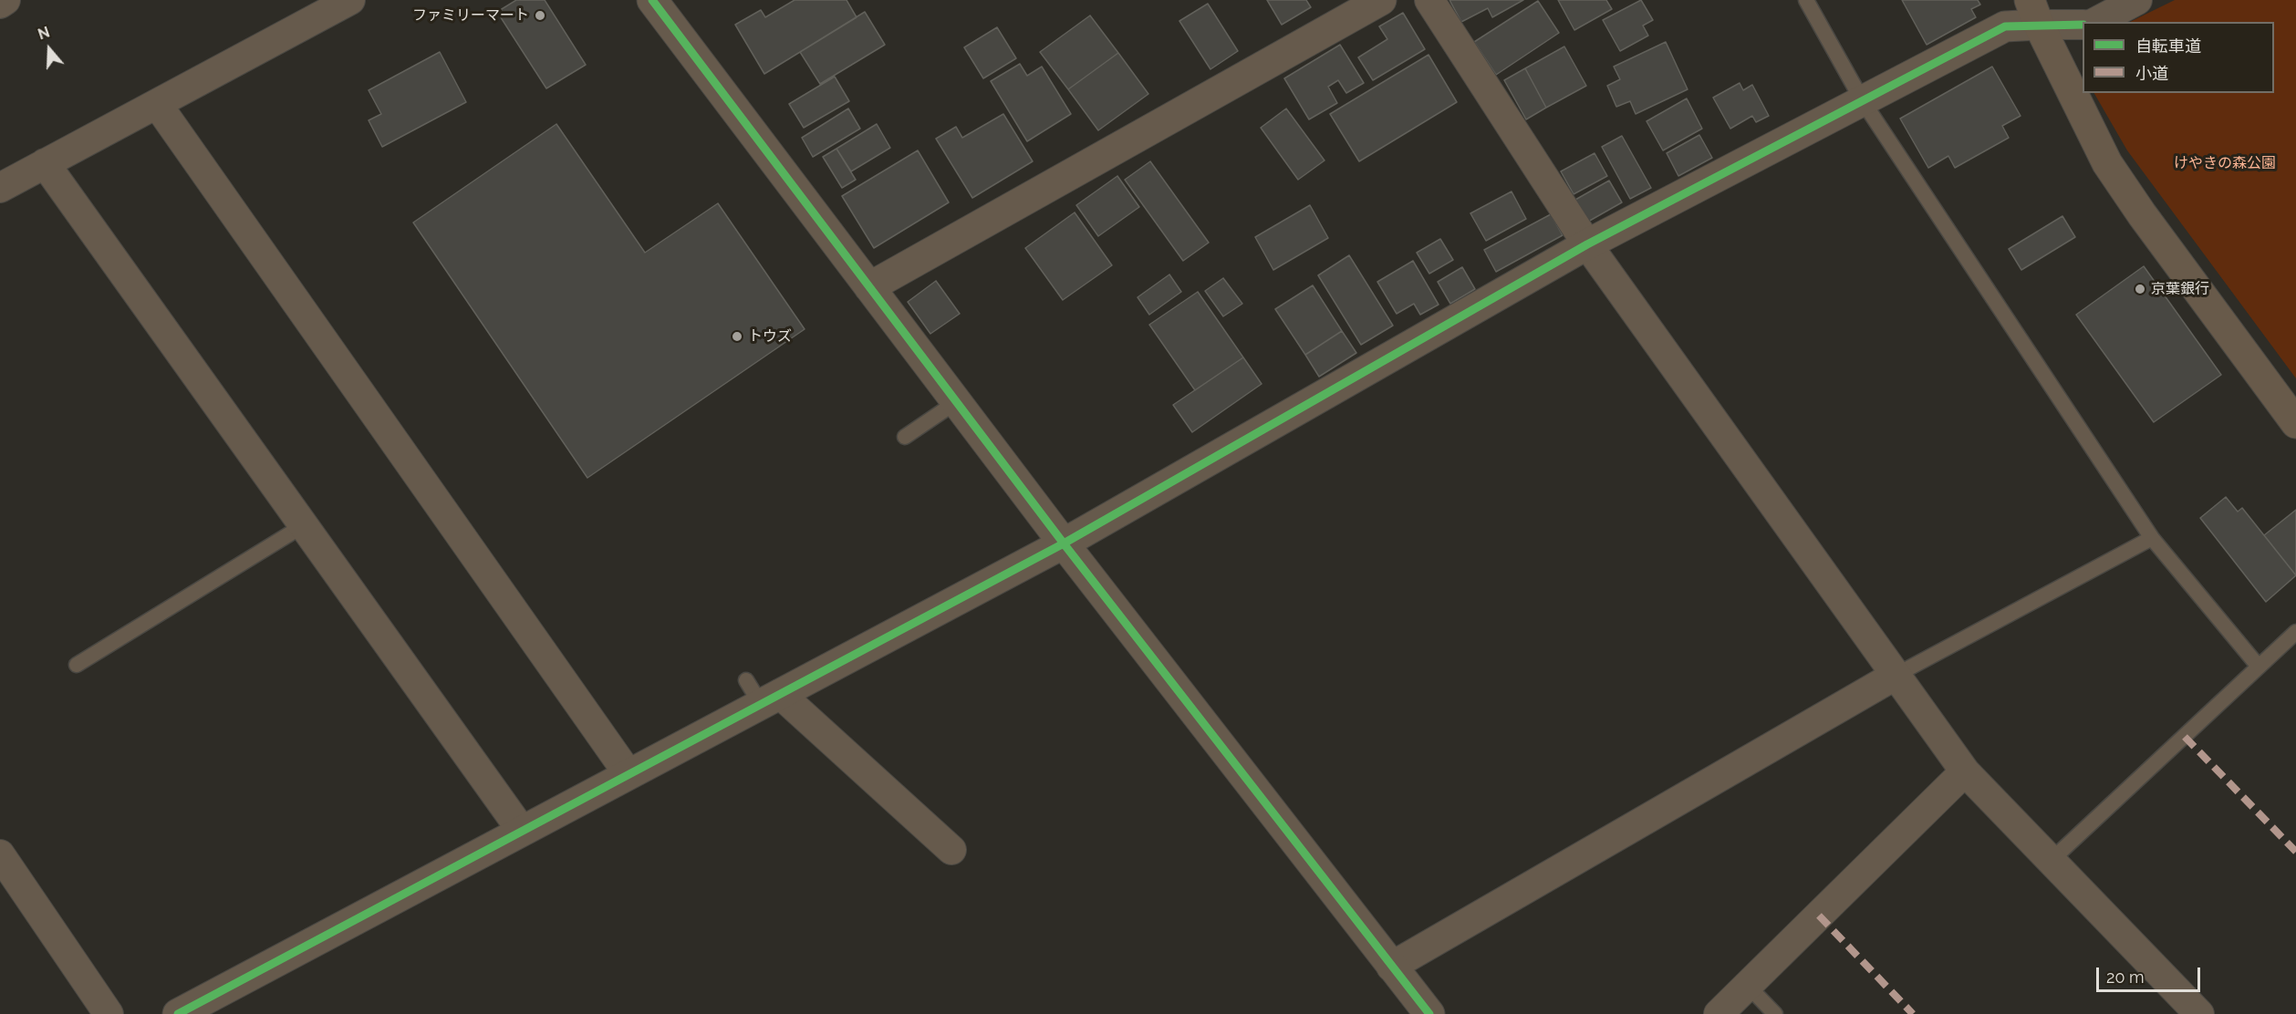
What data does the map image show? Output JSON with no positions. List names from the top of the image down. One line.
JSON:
{"parks":["けやきの森公園"],"places":["ファミリーマート","京葉銀行","トウズ"],"legend":["自転車道","小道"],"scale_bar":"20 m","north":"top"}
